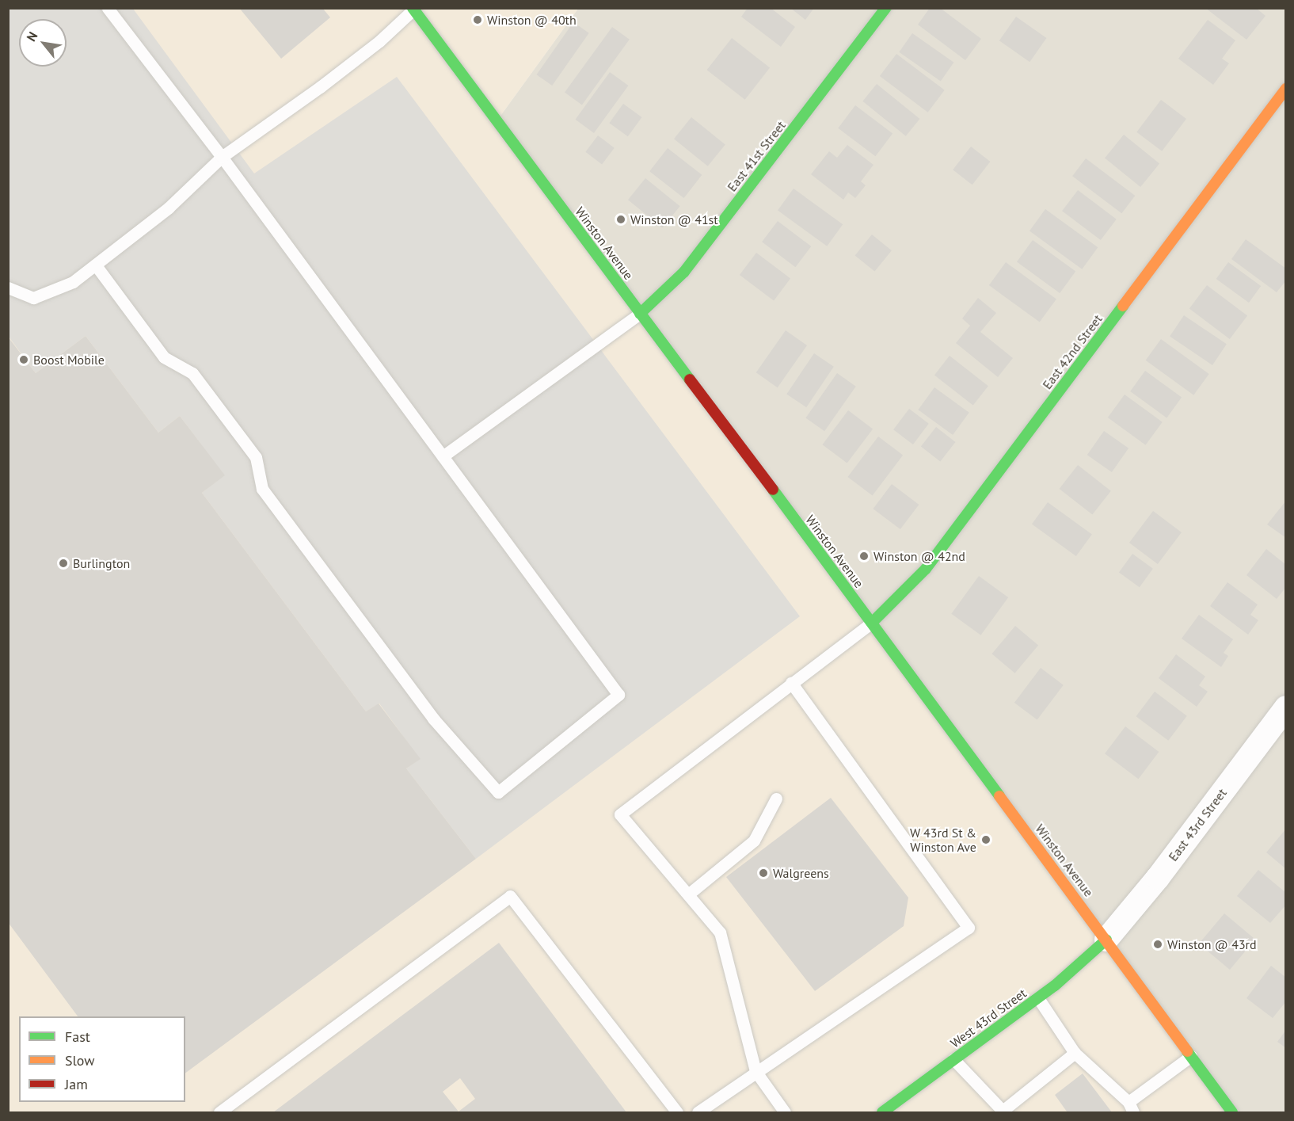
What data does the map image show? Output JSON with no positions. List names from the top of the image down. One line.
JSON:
{"streets":{"main road":["East 41st Street","Winston Avenue","East 42nd Street","West 43rd Street"],"street":["East 43rd Street"]},"crossings":[["East 41st Street","Winston Avenue"],["Winston Avenue","East 42nd Street"],["Winston Avenue","East 43rd Street"],["Winston Avenue","West 43rd Street"],["East 43rd Street","West 43rd Street"]],"places":["Winston @ 40th","Winston @ 41st","Boost Mobile","Winston @ 42nd","Burlington","W 43rd St & Winston Ave","Walgreens","Winston @ 43rd"],"legend":["Fast","Slow","Jam"],"north":"top left"}
